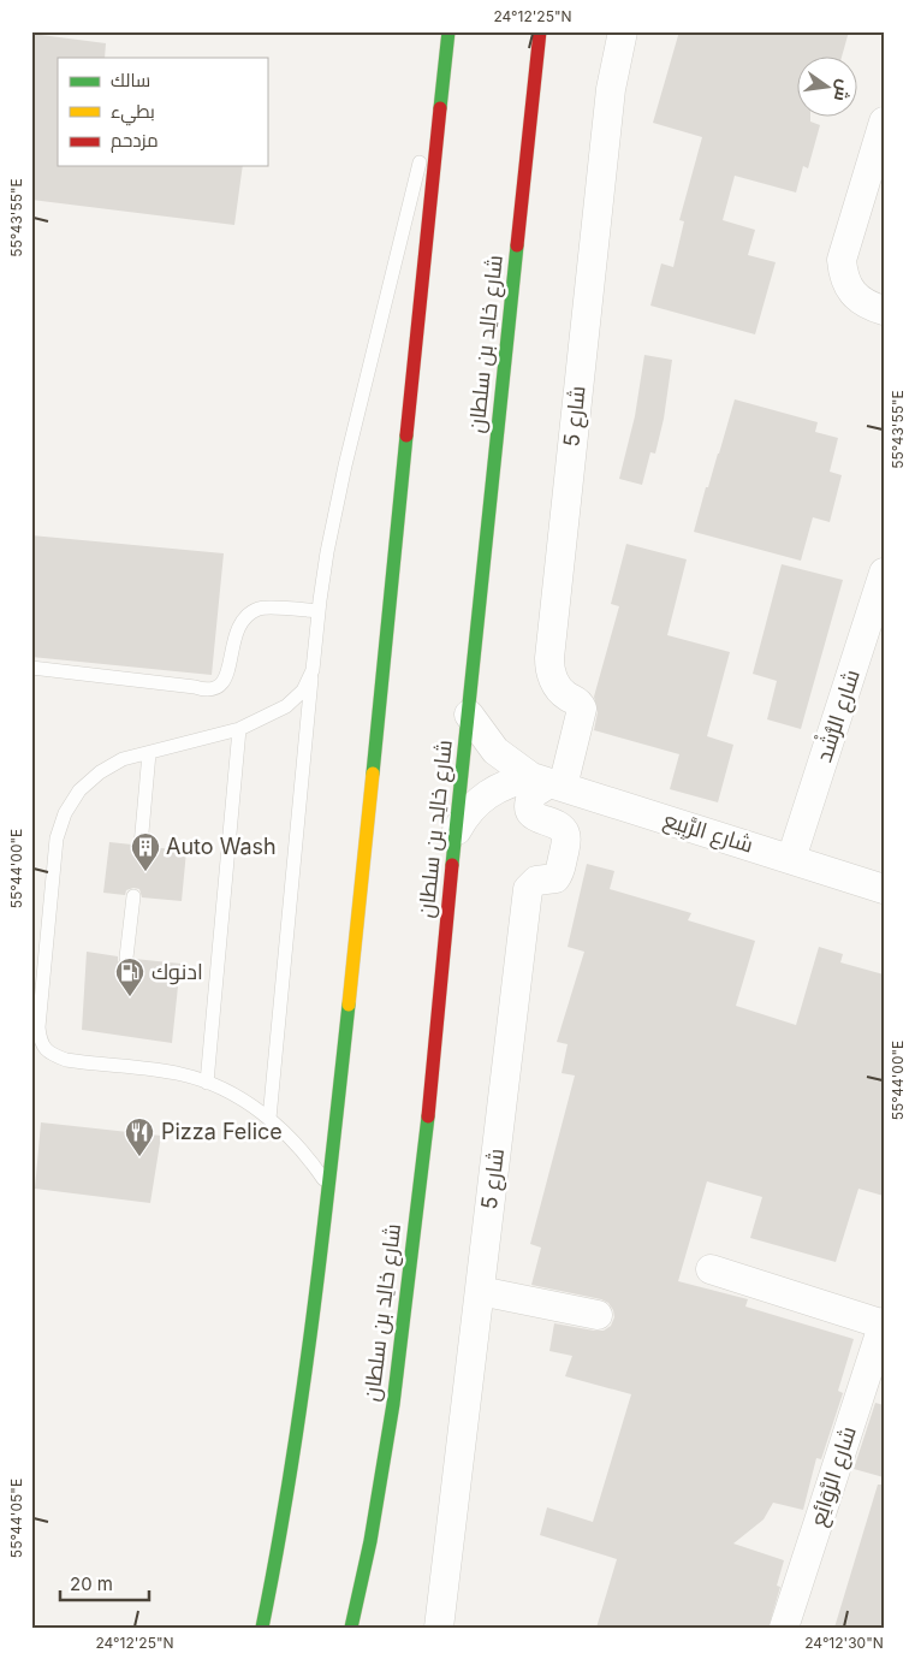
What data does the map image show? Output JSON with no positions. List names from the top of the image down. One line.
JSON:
{"streets":{"main road":["شارع خالِد بن سلطان"],"street":["شارع 5","شارع الرُّشْد","شارع الرَّبِيع","شارع الرَّوَائِع"]},"crossings":[["شارع خالِد بن سلطان","شارع الرَّبِيع"],["شارع 5","شارع الرَّبِيع"],["شارع الرُّشْد","شارع الرَّبِيع"]],"places":{"building":["Auto Wash"],"fuel station":["ادنوك"],"restaurant":["Pizza Felice"]},"legend":["سالك","بطيء","مزدحم"],"scale_bar":"20 m","north":"right","coordinates":["24°12'25\"N","55°43'55\"E","55°44'00\"E","55°44'05\"E","24°12'30\"N"]}
